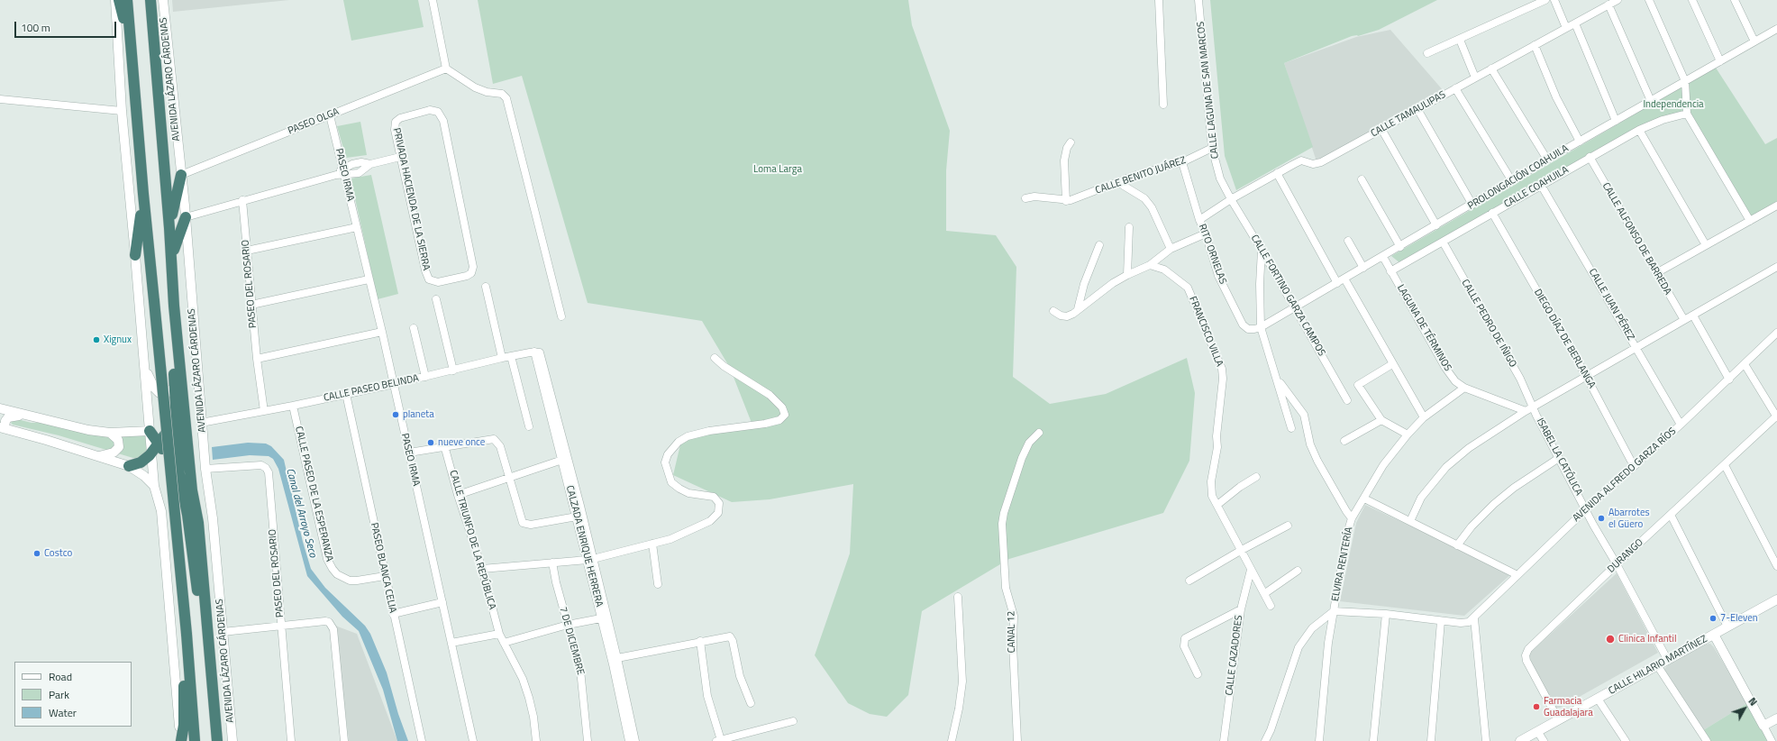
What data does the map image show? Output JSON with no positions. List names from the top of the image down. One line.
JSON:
{"streets":{"highway":["AVENIDA LÁZARO CÁRDENAS"],"street":["CALLE LAGUNA DE SAN MARCOS","CALLE TAMAULIPAS","PASEO OLGA","PASEO IRMA","CALLE BENITO JUÁREZ","PROLONGACIÓN COAHUILA","CALLE COAHUILA","PRIVADA HACIENDA DE LA SIERRA","CALLE ALFONSO DE BARREDA","RITO ORNELAS","PASEO DEL ROSARIO","CALLE FORTINO GARZA CAMPOS","CALLE JUAN PÉREZ","CALLE PEDRO DE IÑIGO","LAGUNA DE TÉRMINOS","FRANCISCO VILLA","DIEGO DÍAZ DE BERLANGA","CALLE PASEO BELINDA","ISABEL LA CATÓLICA","AVENIDA ALFREDO GARZA RÍOS","CALLE PASEO DE LA ESPERANZA","CALLE TRIUNFO DE LA REPÚBLICA","CALZADA ENRIQUE HERRERA","DURANGO","ELVIRA RENTERÍA","PASEO BLANCA CELIA","CANAL 12","7 DE DICIEMBRE","CALLE CAZADORES","CALLE HILARIO MARTÍNEZ"]},"crossings":[["AVENIDA LÁZARO CÁRDENAS","PASEO OLGA"],["AVENIDA LÁZARO CÁRDENAS","PASEO DEL ROSARIO"],["AVENIDA LÁZARO CÁRDENAS","CALLE PASEO BELINDA"],["CALLE LAGUNA DE SAN MARCOS","CALLE TAMAULIPAS"],["CALLE LAGUNA DE SAN MARCOS","CALLE BENITO JUÁREZ"],["CALLE LAGUNA DE SAN MARCOS","CALLE FORTINO GARZA CAMPOS"],["CALLE TAMAULIPAS","RITO ORNELAS"],["CALLE TAMAULIPAS","CALLE FORTINO GARZA CAMPOS"],["PASEO OLGA","PASEO IRMA"],["PASEO IRMA","CALLE PASEO BELINDA"],["CALLE BENITO JUÁREZ","RITO ORNELAS"],["PROLONGACIÓN COAHUILA","RITO ORNELAS"],["PROLONGACIÓN COAHUILA","CALLE FORTINO GARZA CAMPOS"],["PROLONGACIÓN COAHUILA","LAGUNA DE TÉRMINOS"],["CALLE COAHUILA","CALLE ALFONSO DE BARREDA"],["CALLE COAHUILA","CALLE JUAN PÉREZ"],["CALLE COAHUILA","CALLE PEDRO DE IÑIGO"],["CALLE COAHUILA","LAGUNA DE TÉRMINOS"],["CALLE COAHUILA","DIEGO DÍAZ DE BERLANGA"],["PASEO DEL ROSARIO","CALLE PASEO BELINDA"],["CALLE JUAN PÉREZ","AVENIDA ALFREDO GARZA RÍOS"],["CALLE PEDRO DE IÑIGO","LAGUNA DE TÉRMINOS"],["CALLE PEDRO DE IÑIGO","ISABEL LA CATÓLICA"],["LAGUNA DE TÉRMINOS","ISABEL LA CATÓLICA"],["LAGUNA DE TÉRMINOS","ELVIRA RENTERÍA"],["DIEGO DÍAZ DE BERLANGA","AVENIDA ALFREDO GARZA RÍOS"],["CALLE PASEO BELINDA","CALLE PASEO DE LA ESPERANZA"],["CALLE PASEO BELINDA","CALZADA ENRIQUE HERRERA"],["CALLE PASEO BELINDA","PASEO BLANCA CELIA"],["ISABEL LA CATÓLICA","AVENIDA ALFREDO GARZA RÍOS"],["ISABEL LA CATÓLICA","DURANGO"],["ISABEL LA CATÓLICA","CALLE HILARIO MARTÍNEZ"],["CALLE PASEO DE LA ESPERANZA","PASEO BLANCA CELIA"],["DURANGO","CALLE HILARIO MARTÍNEZ"]],"water":["Canal del Arroyo Seco"],"parks":["Independencia","Loma Larga"],"places":["Xignux","planeta","nueve once","Abarrotes el Güero","Costco","7-Eleven","Clinica Infantil","Farmacia Guadalajara"],"legend":["Road","Park","Water"],"scale_bar":"100 m","north":"top right"}
